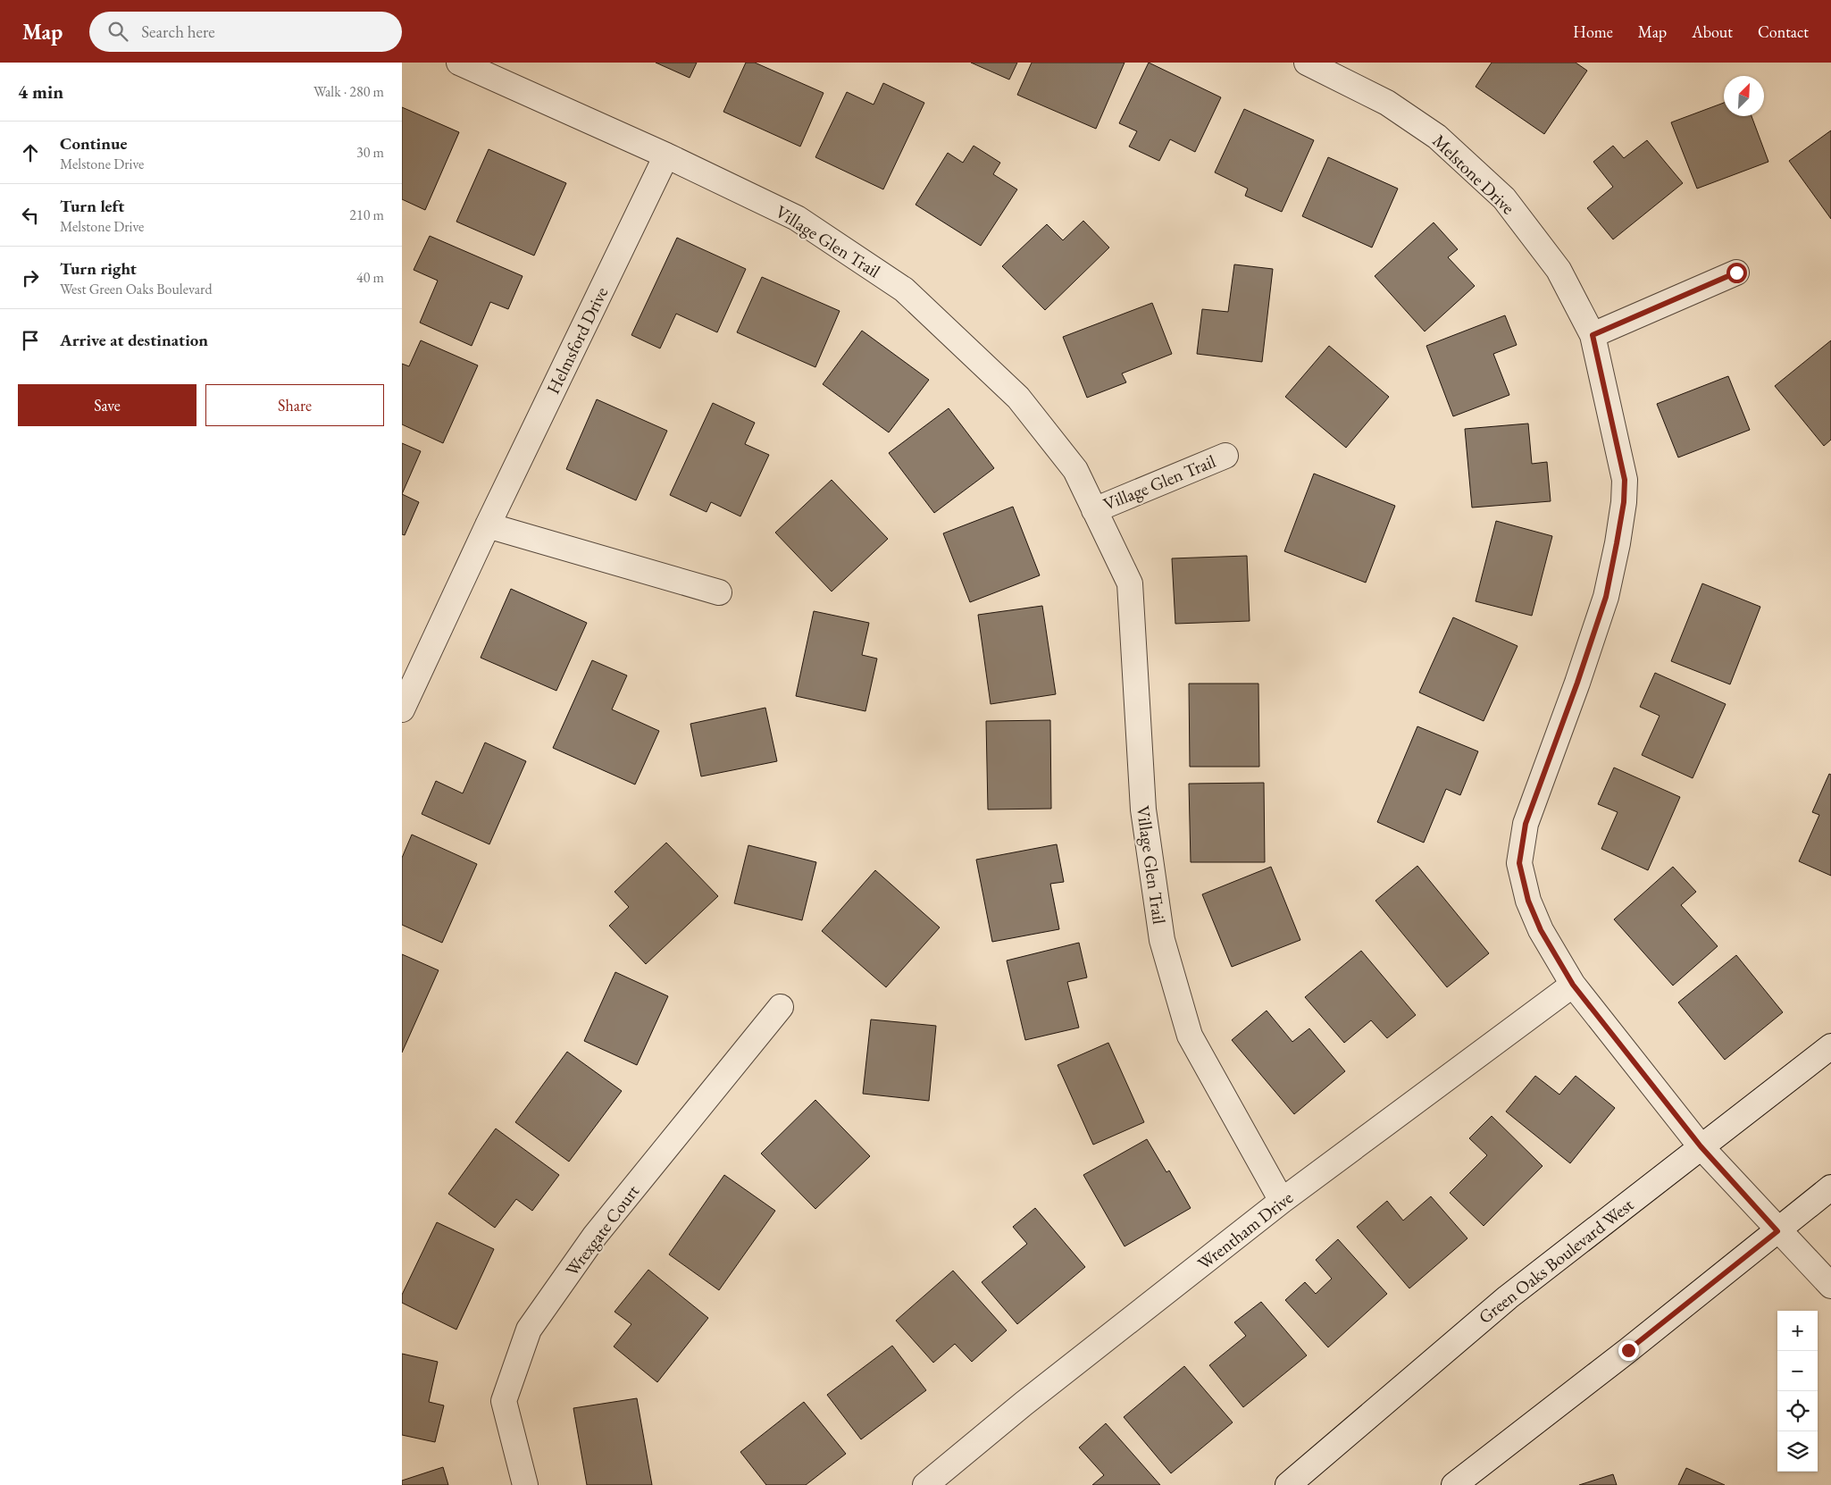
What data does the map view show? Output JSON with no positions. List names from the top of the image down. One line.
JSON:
{"streets":{"street":["Melstone Drive","Village Glen Trail","Helmsford Drive","Wrexgate Court","Wrentham Drive","Green Oaks Boulevard West"]},"crossings":[["Melstone Drive","Wrentham Drive"],["Melstone Drive","Green Oaks Boulevard West"],["Village Glen Trail","Helmsford Drive"],["Village Glen Trail","Wrentham Drive"]],"north":"top right","page":{"header":"Map","search":"Search here","nav":["Home","Map","About","Contact"],"heading":["4 min","Walk · 280 m"],"list":[["Continue","Melstone Drive","30 m"],["Turn left","Melstone Drive","210 m"],["Turn right","West Green Oaks Boulevard","40 m"],"Arrive at destination"],"buttons":["Save","Share"],"map_buttons":["+","−"]}}
